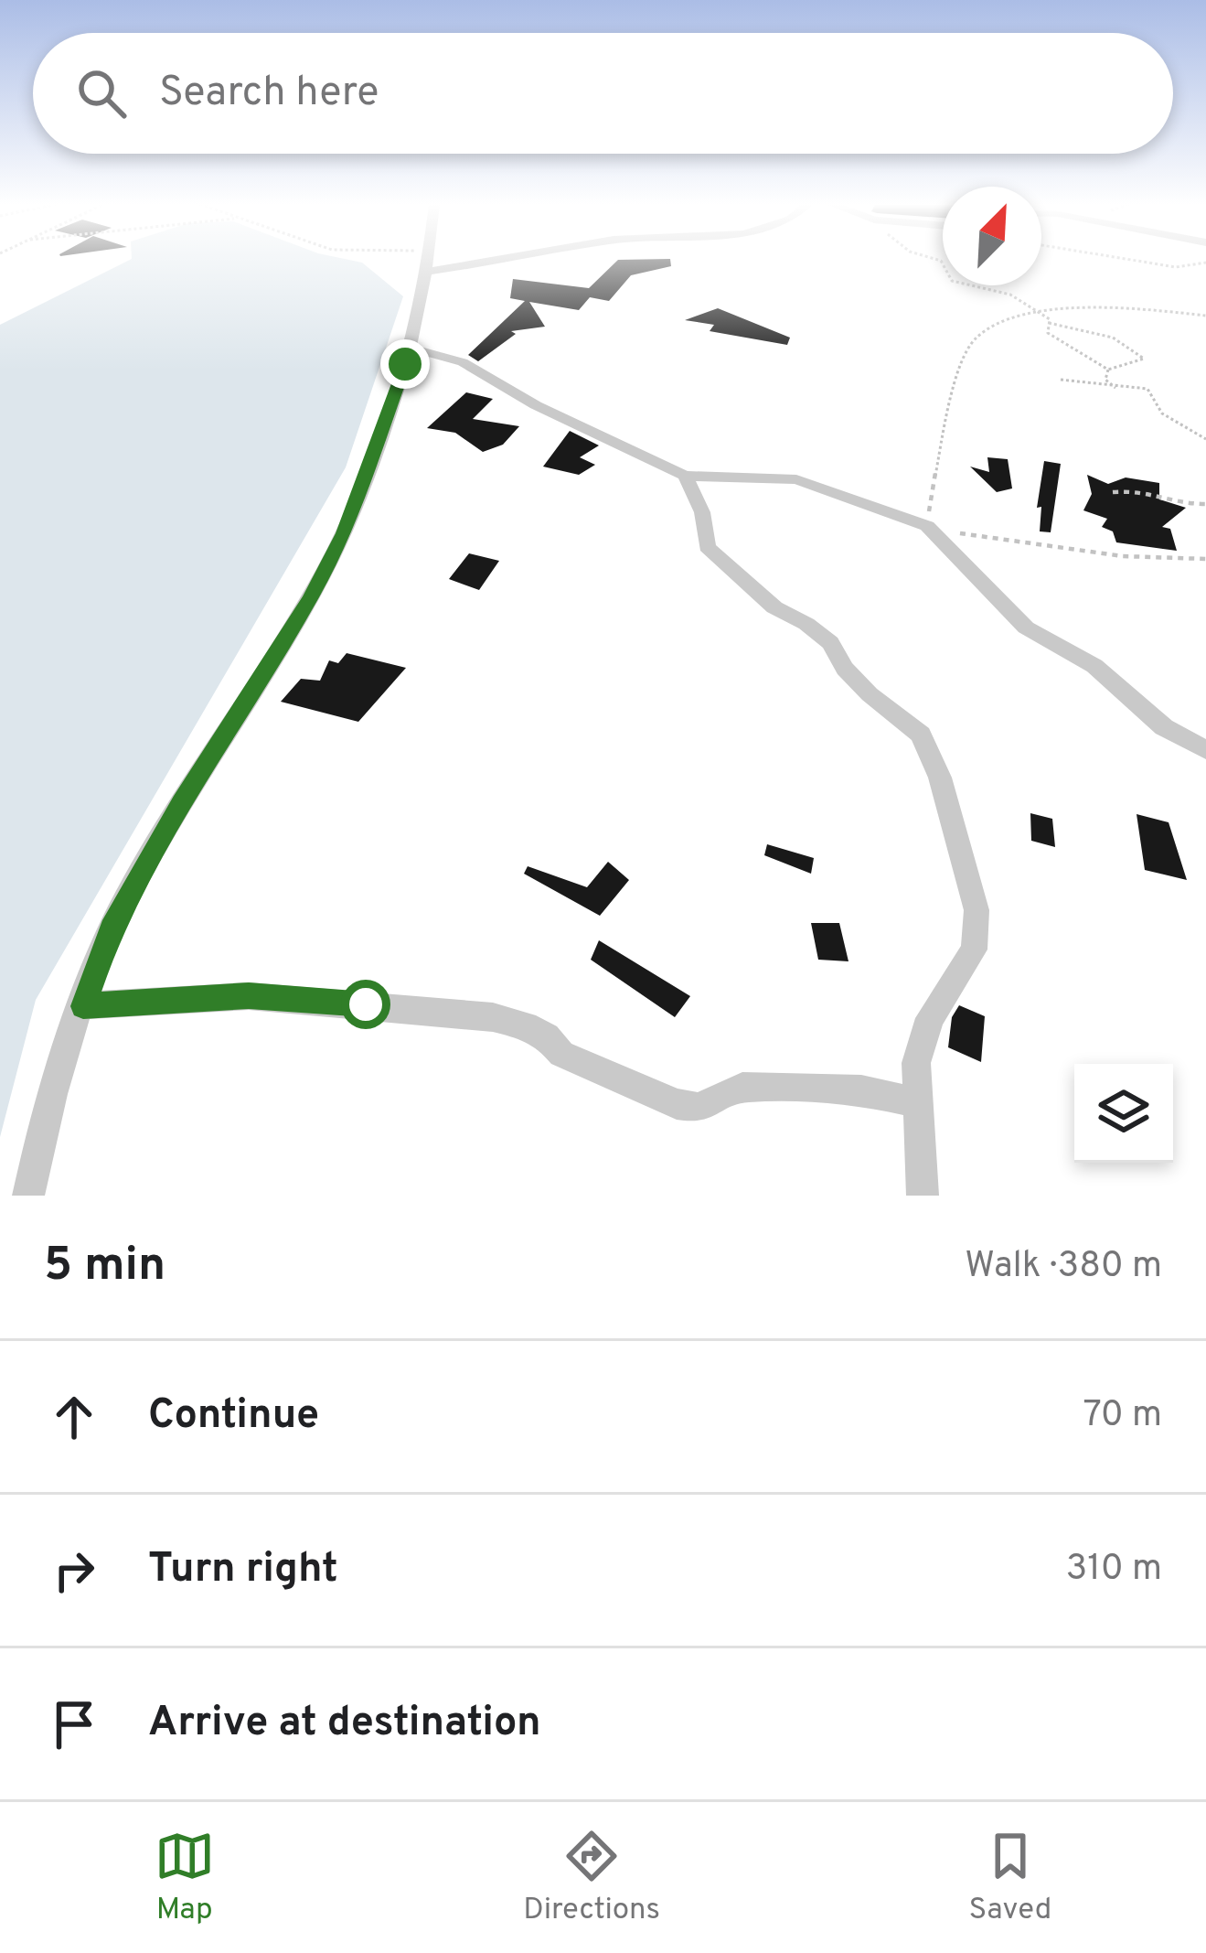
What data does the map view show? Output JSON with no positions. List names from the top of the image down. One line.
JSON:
{"north":"top right","page":{"search":"Search here","heading":["5 min","Walk · 380 m"],"list":[["Continue","70 m"],["Turn right","310 m"],"Arrive at destination"],"nav":["Map","Directions","Saved"]}}
